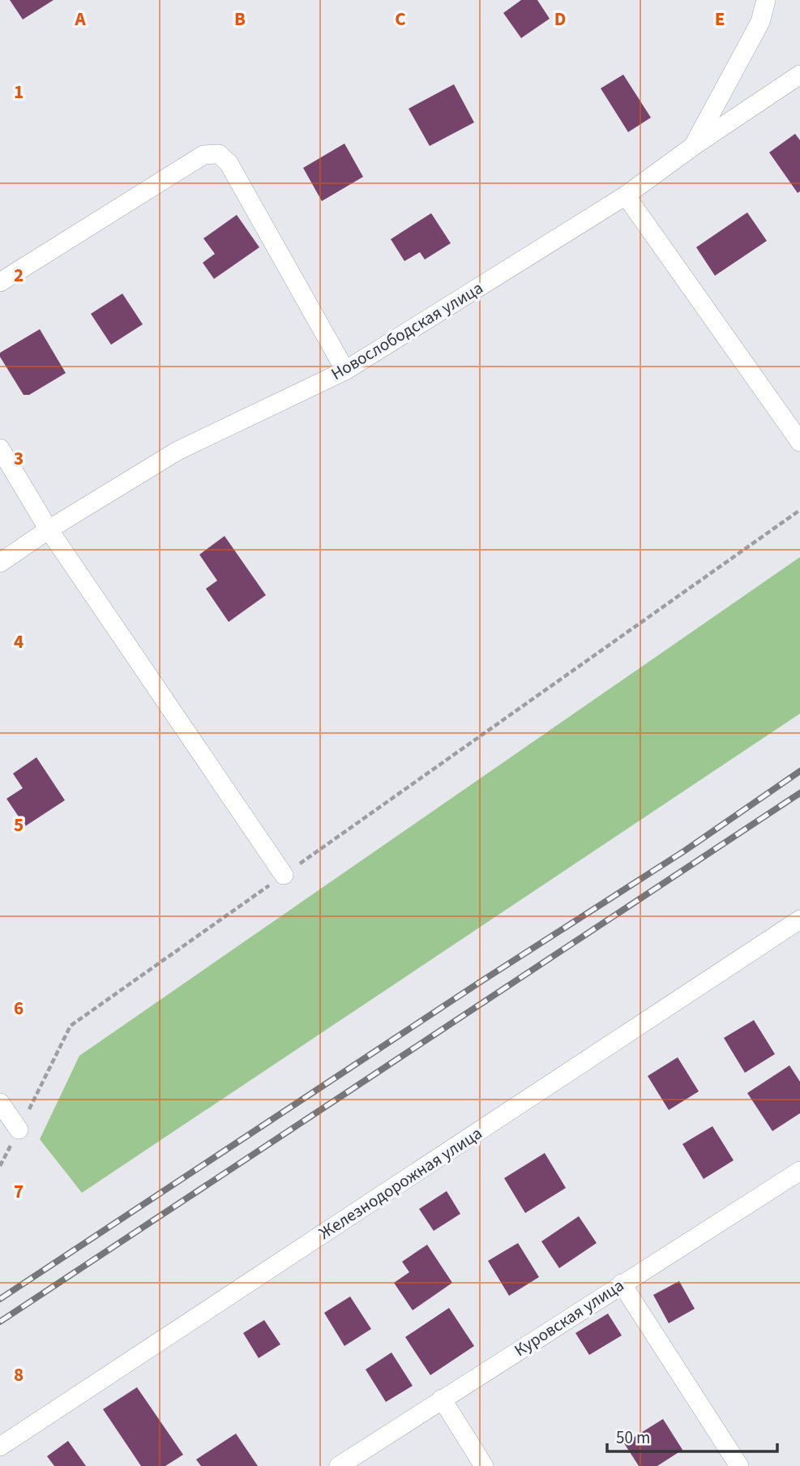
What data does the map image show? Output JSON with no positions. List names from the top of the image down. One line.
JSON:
{"streets":{"street":["Новослободская улица","Железнодорожная улица","Куровская улица"]},"scale_bar":"50 m","grid":{"columns":["A","B","C","D","E"],"rows":["1","2","3","4","5","6","7","8"]}}
